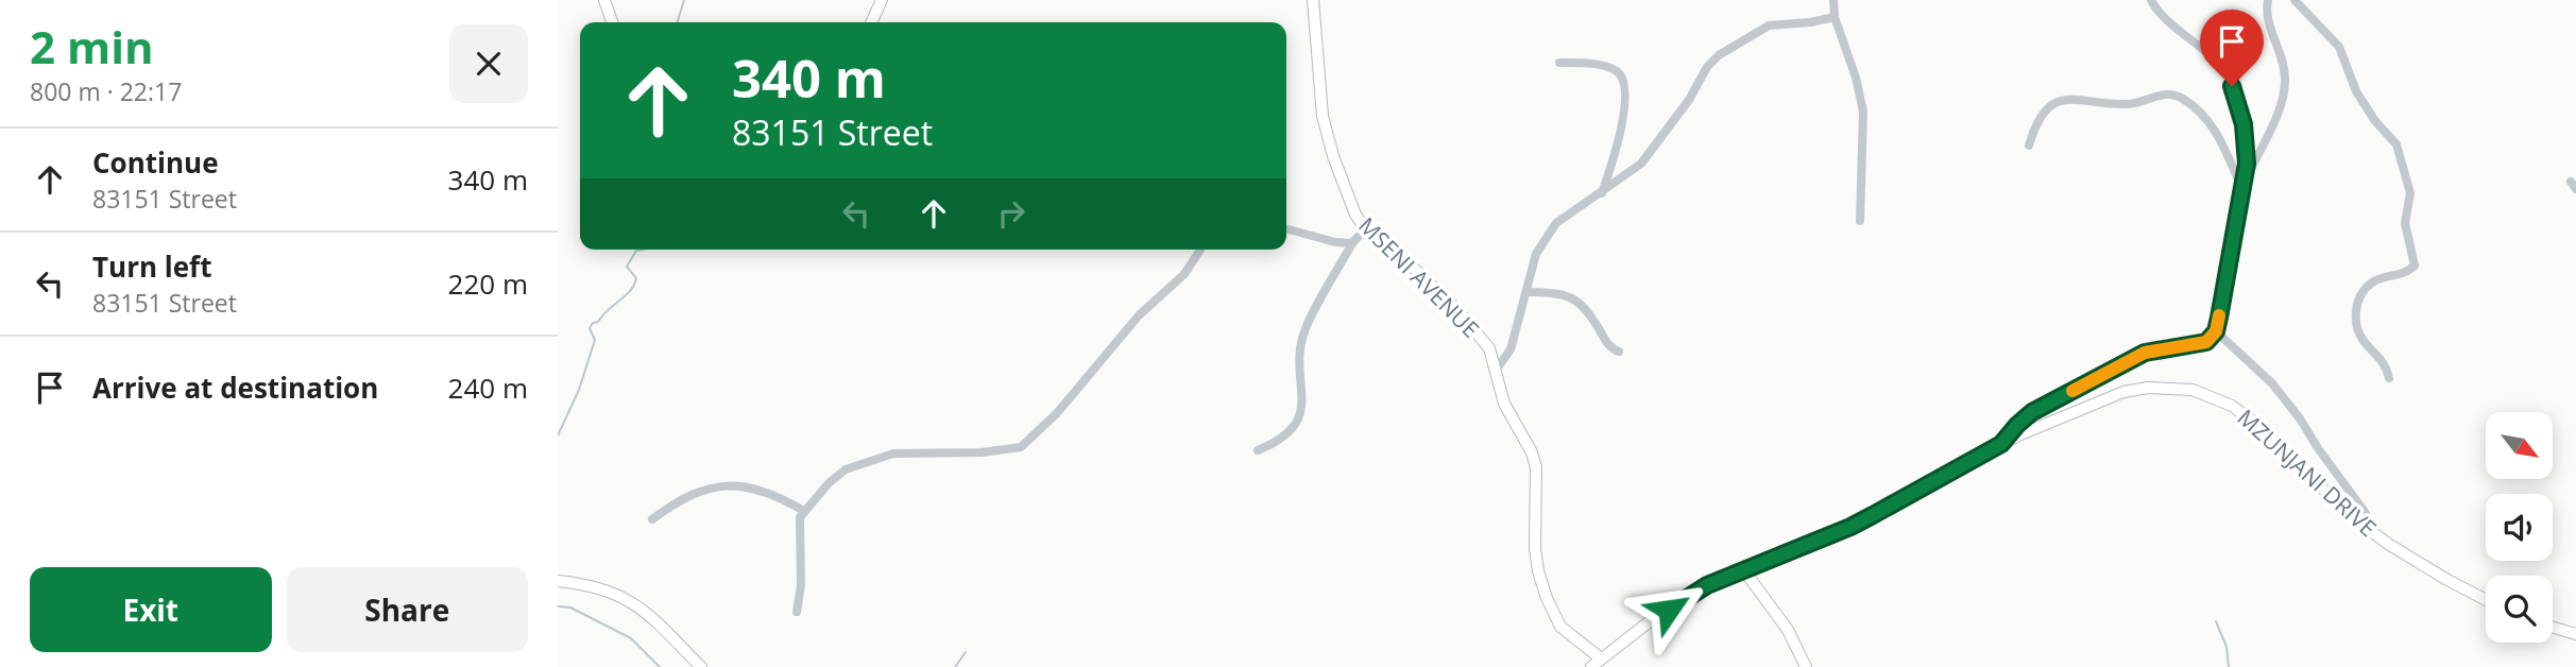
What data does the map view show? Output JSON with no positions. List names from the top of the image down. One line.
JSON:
{"streets":{"main road":["MSENI AVENUE","MZUNJANI DRIVE"]},"crossings":[["MSENI AVENUE","MZUNJANI DRIVE"]],"north":"bottom right","page":{"heading":["2 min","800 m · 22:17"],"turn":["340 m","83151 Street"],"list":[{"name":"Continue","note":"83151 Street","value":"340 m"},{"name":"Turn left","note":"83151 Street","value":"220 m"},{"name":"Arrive at destination","value":"240 m"}],"buttons":["Exit","Share"]}}
